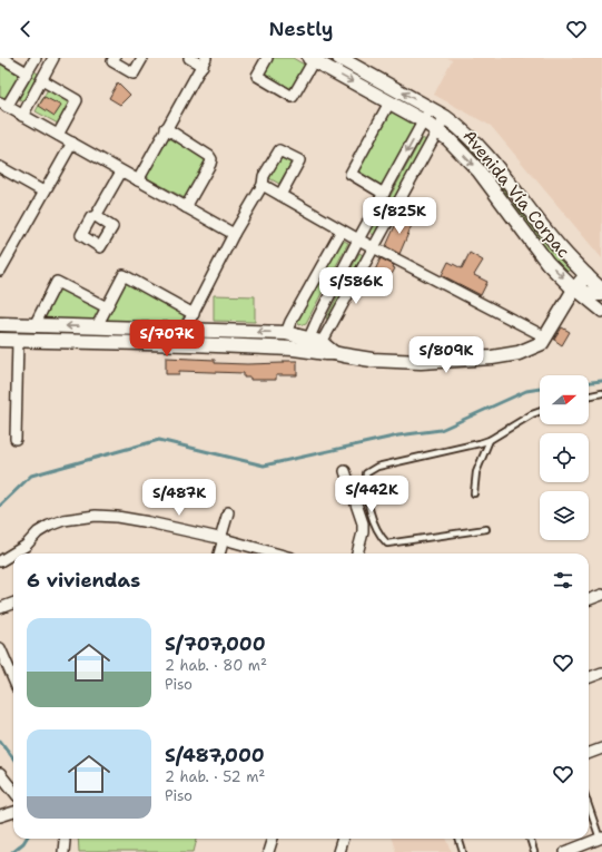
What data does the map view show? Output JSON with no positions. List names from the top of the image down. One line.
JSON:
{"streets":{"street":["Avenida Vía Corpac"]},"north":"right","page":{"header":"Nestly","price":["S/825K","S/586K","S/707K","S/809K","S/442K","S/487K"],"heading":"6 viviendas","list":[{"name":"S/707,000","note":"2 hab. · 80 m² · Piso"},{"name":"S/487,000","note":"2 hab. · 52 m² · Piso"}]}}
